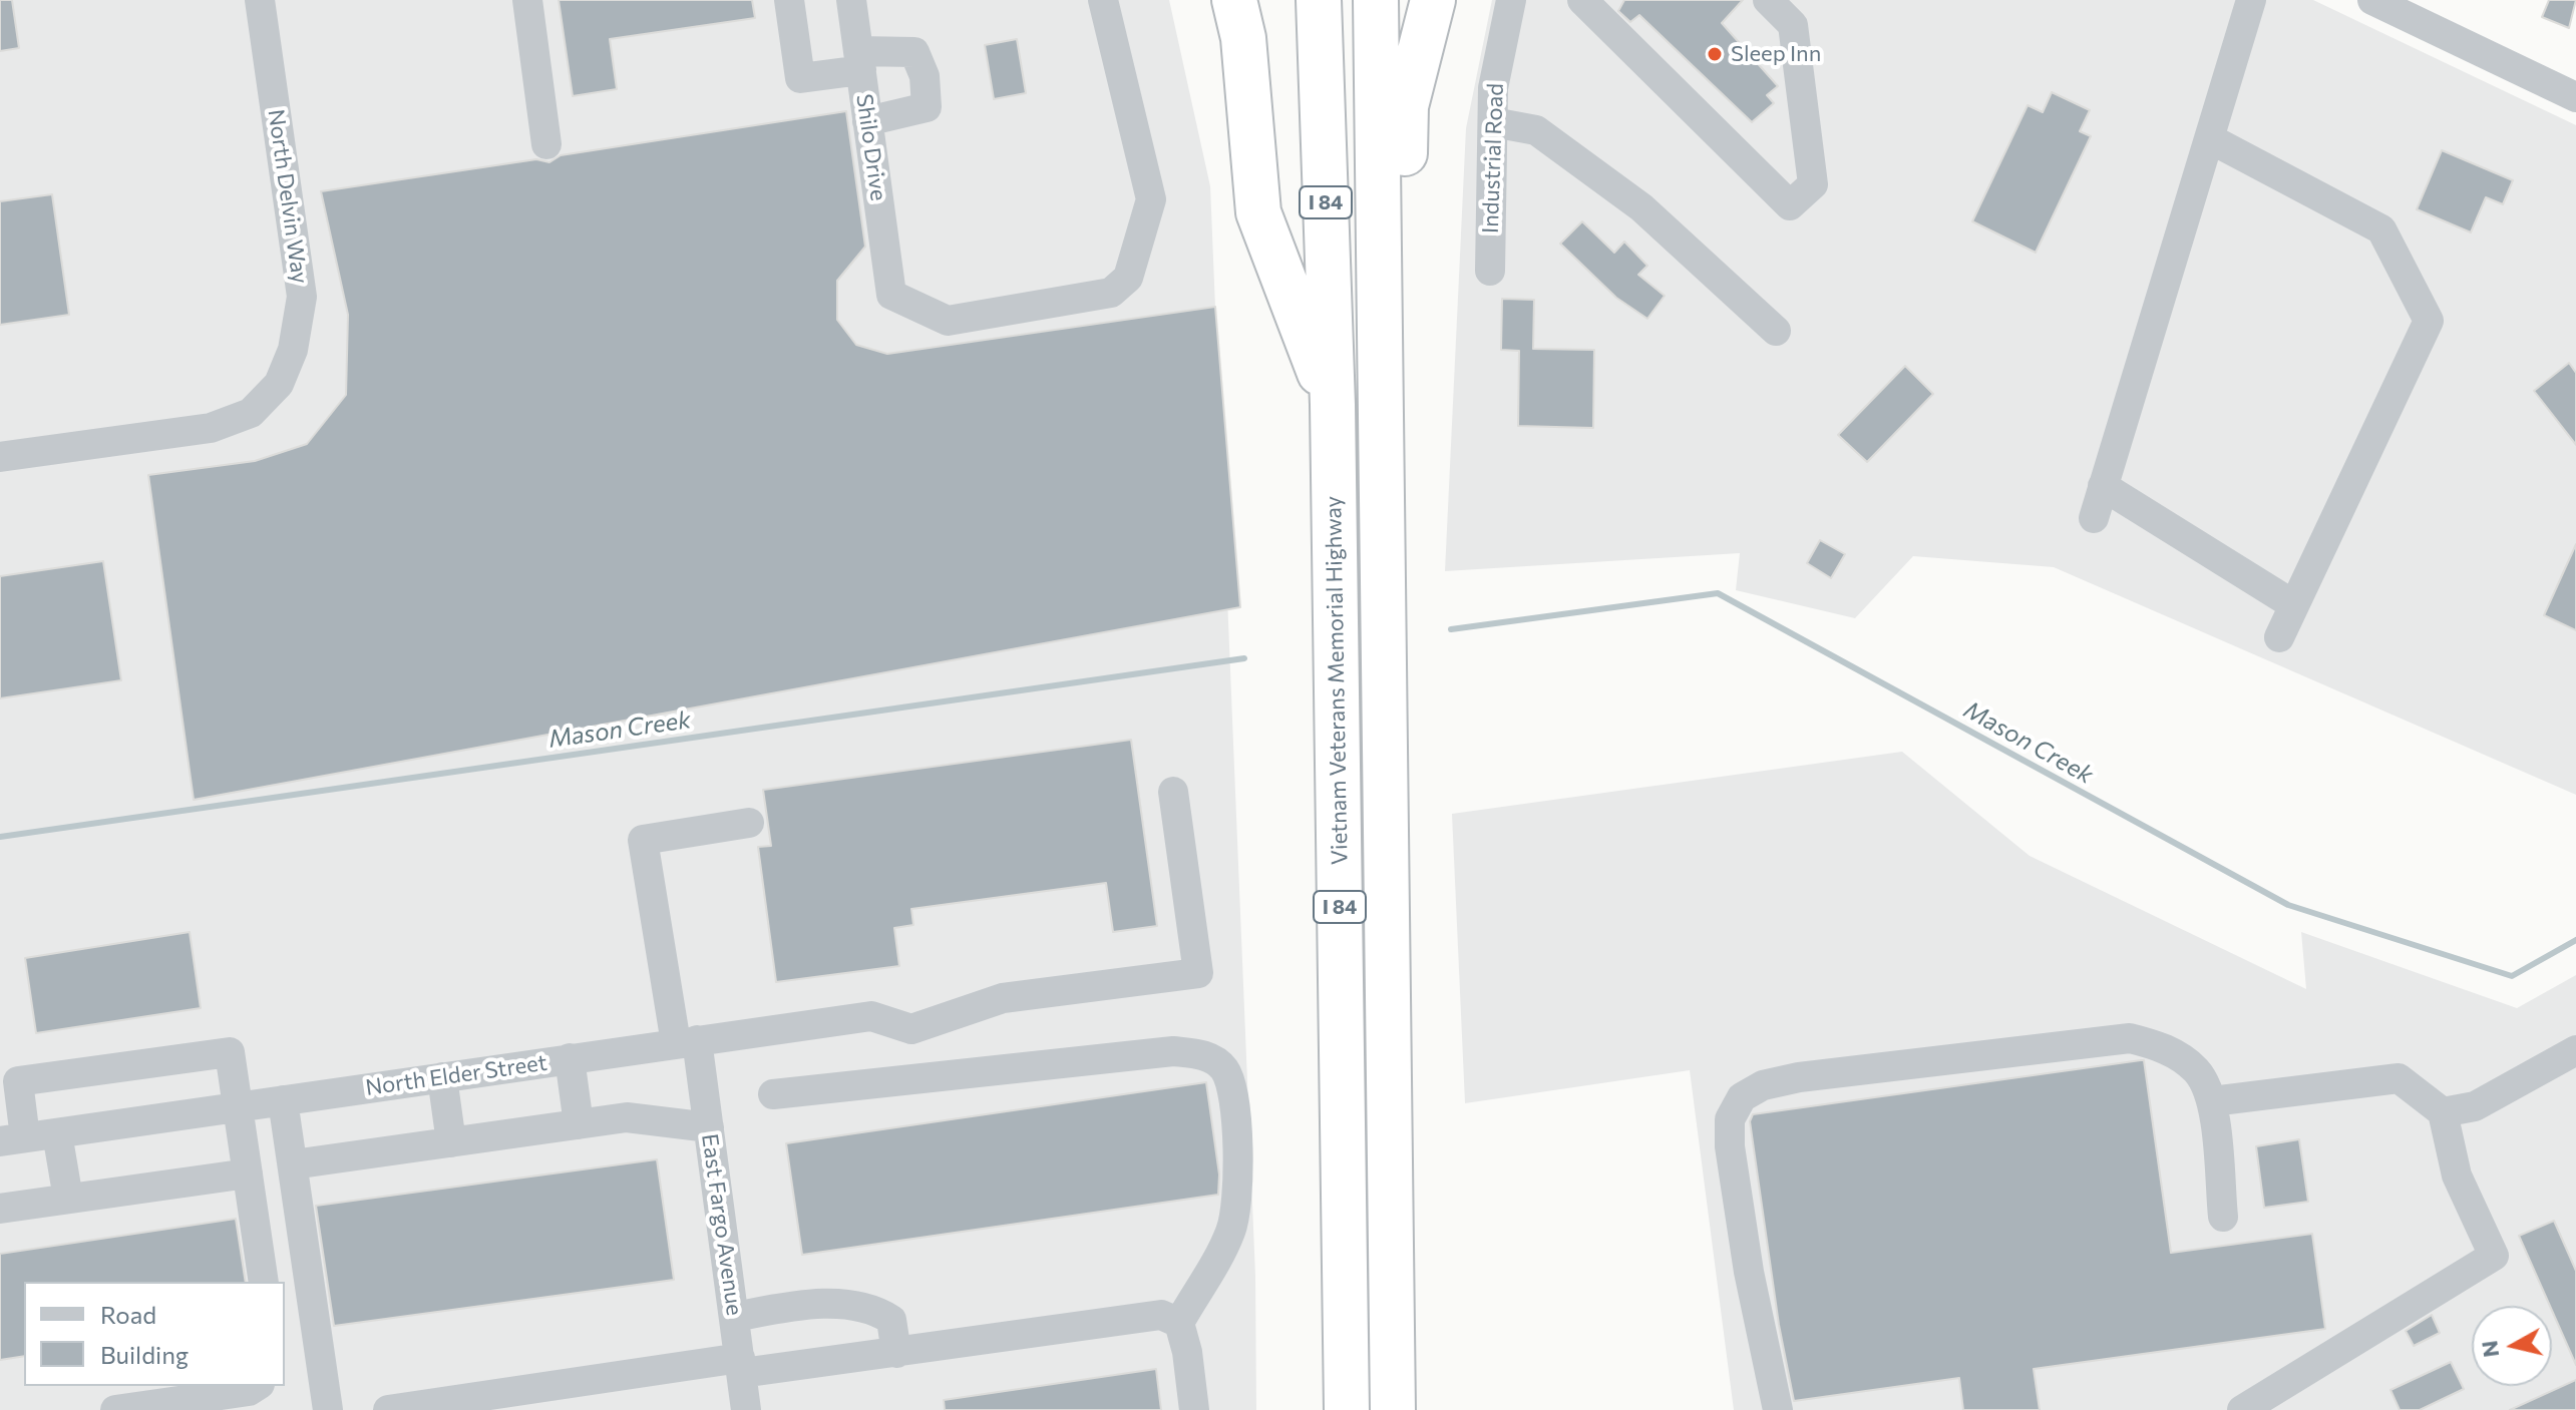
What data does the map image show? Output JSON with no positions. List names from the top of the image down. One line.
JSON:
{"streets":{"highway":["I 84","Vietnam Veterans Memorial Highway"],"street":["Shilo Drive","Industrial Road","North Delvin Way","North Elder Street","East Fargo Avenue"]},"crossings":[["North Elder Street","East Fargo Avenue"]],"water":["Mason Creek"],"places":["Sleep Inn"],"legend":["Road","Building"],"north":"left"}
